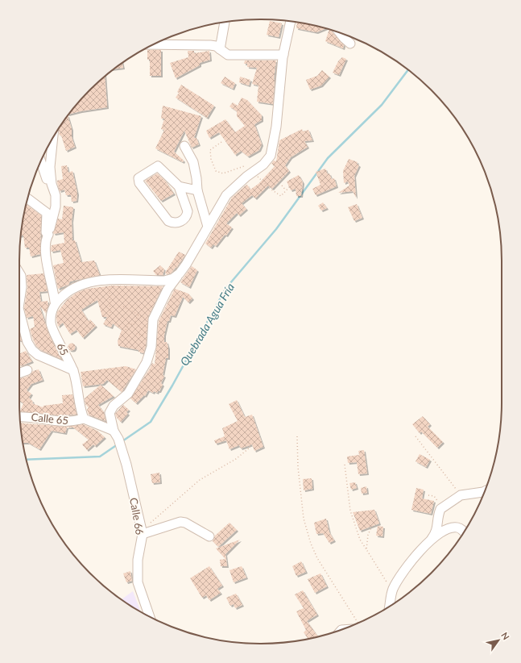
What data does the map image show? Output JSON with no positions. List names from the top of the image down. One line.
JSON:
{"streets":{"street":["65","Calle 65","Calle 66"]},"crossings":[["65","Calle 65"]],"water":["Quebrada Agua Fría"],"north":"top right"}
